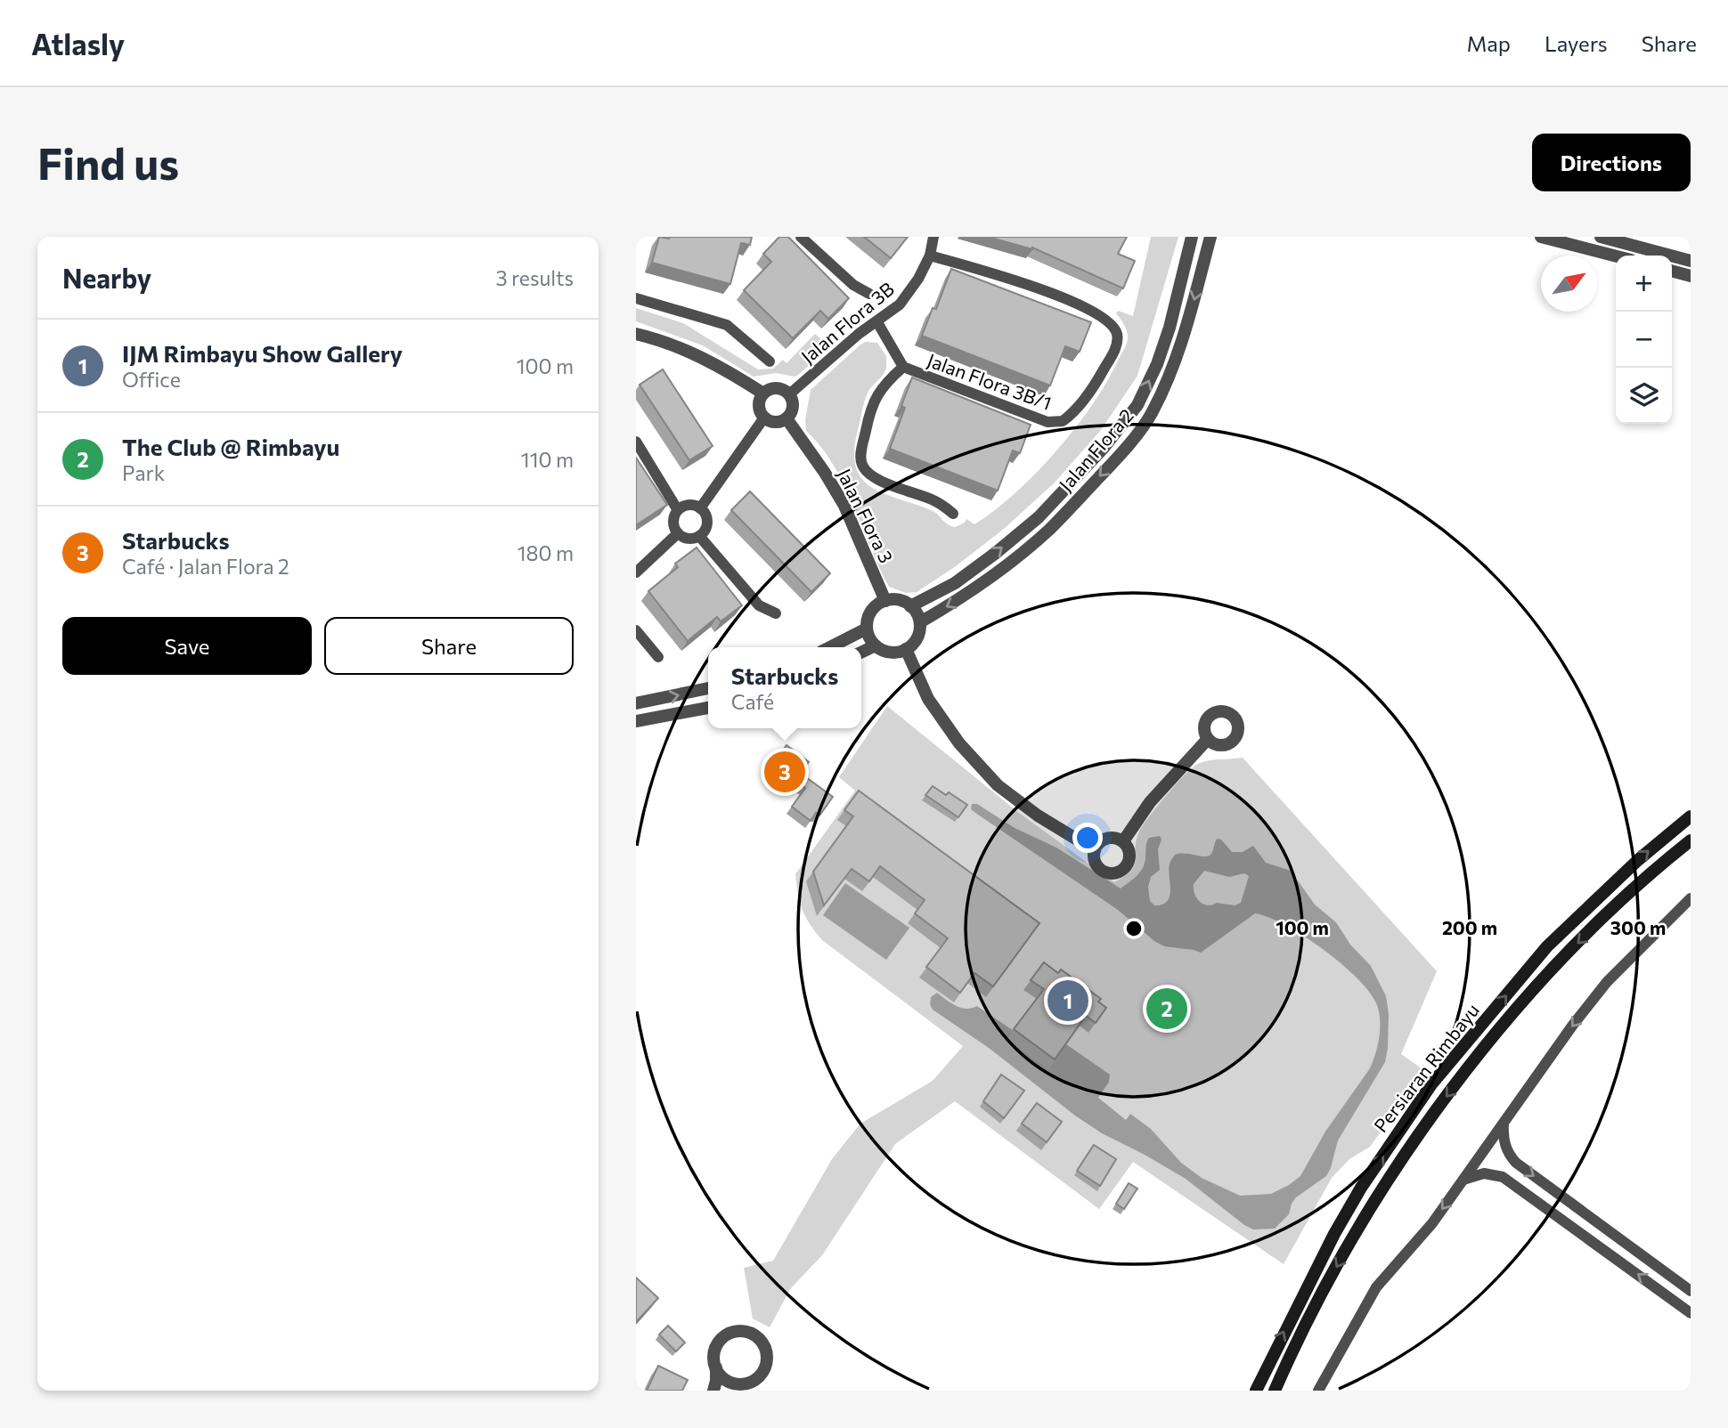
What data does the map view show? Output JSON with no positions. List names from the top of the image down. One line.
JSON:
{"streets":{"main road":["Persiaran Rimbayu"],"street":["Jalan Flora 3B","Jalan Flora 3B/1","Jalan Flora 2","Jalan Flora 3"]},"crossings":[["Jalan Flora 3B","Jalan Flora 3B/1"],["Jalan Flora 3B","Jalan Flora 3"],["Jalan Flora 2","Jalan Flora 3"]],"north":"top right","page":{"header":"Atlasly","nav":["Map","Layers","Share"],"buttons":["Directions",["Save","Share"]],"title":"Find us","heading":["Nearby","3 results"],"map_buttons":["+","−"],"list":[{"mark":"1","name":"IJM Rimbayu Show Gallery","note":"Office","value":"100 m"},{"mark":"2","name":"The Club @ Rimbayu","note":"Park","value":"110 m"},{"mark":"3","name":"Starbucks","note":"Café · Jalan Flora 2","value":"180 m"}],"popup":["Starbucks","Café"],"pins":["3","1","2"]},"rings":["100 m","200 m","300 m"]}
